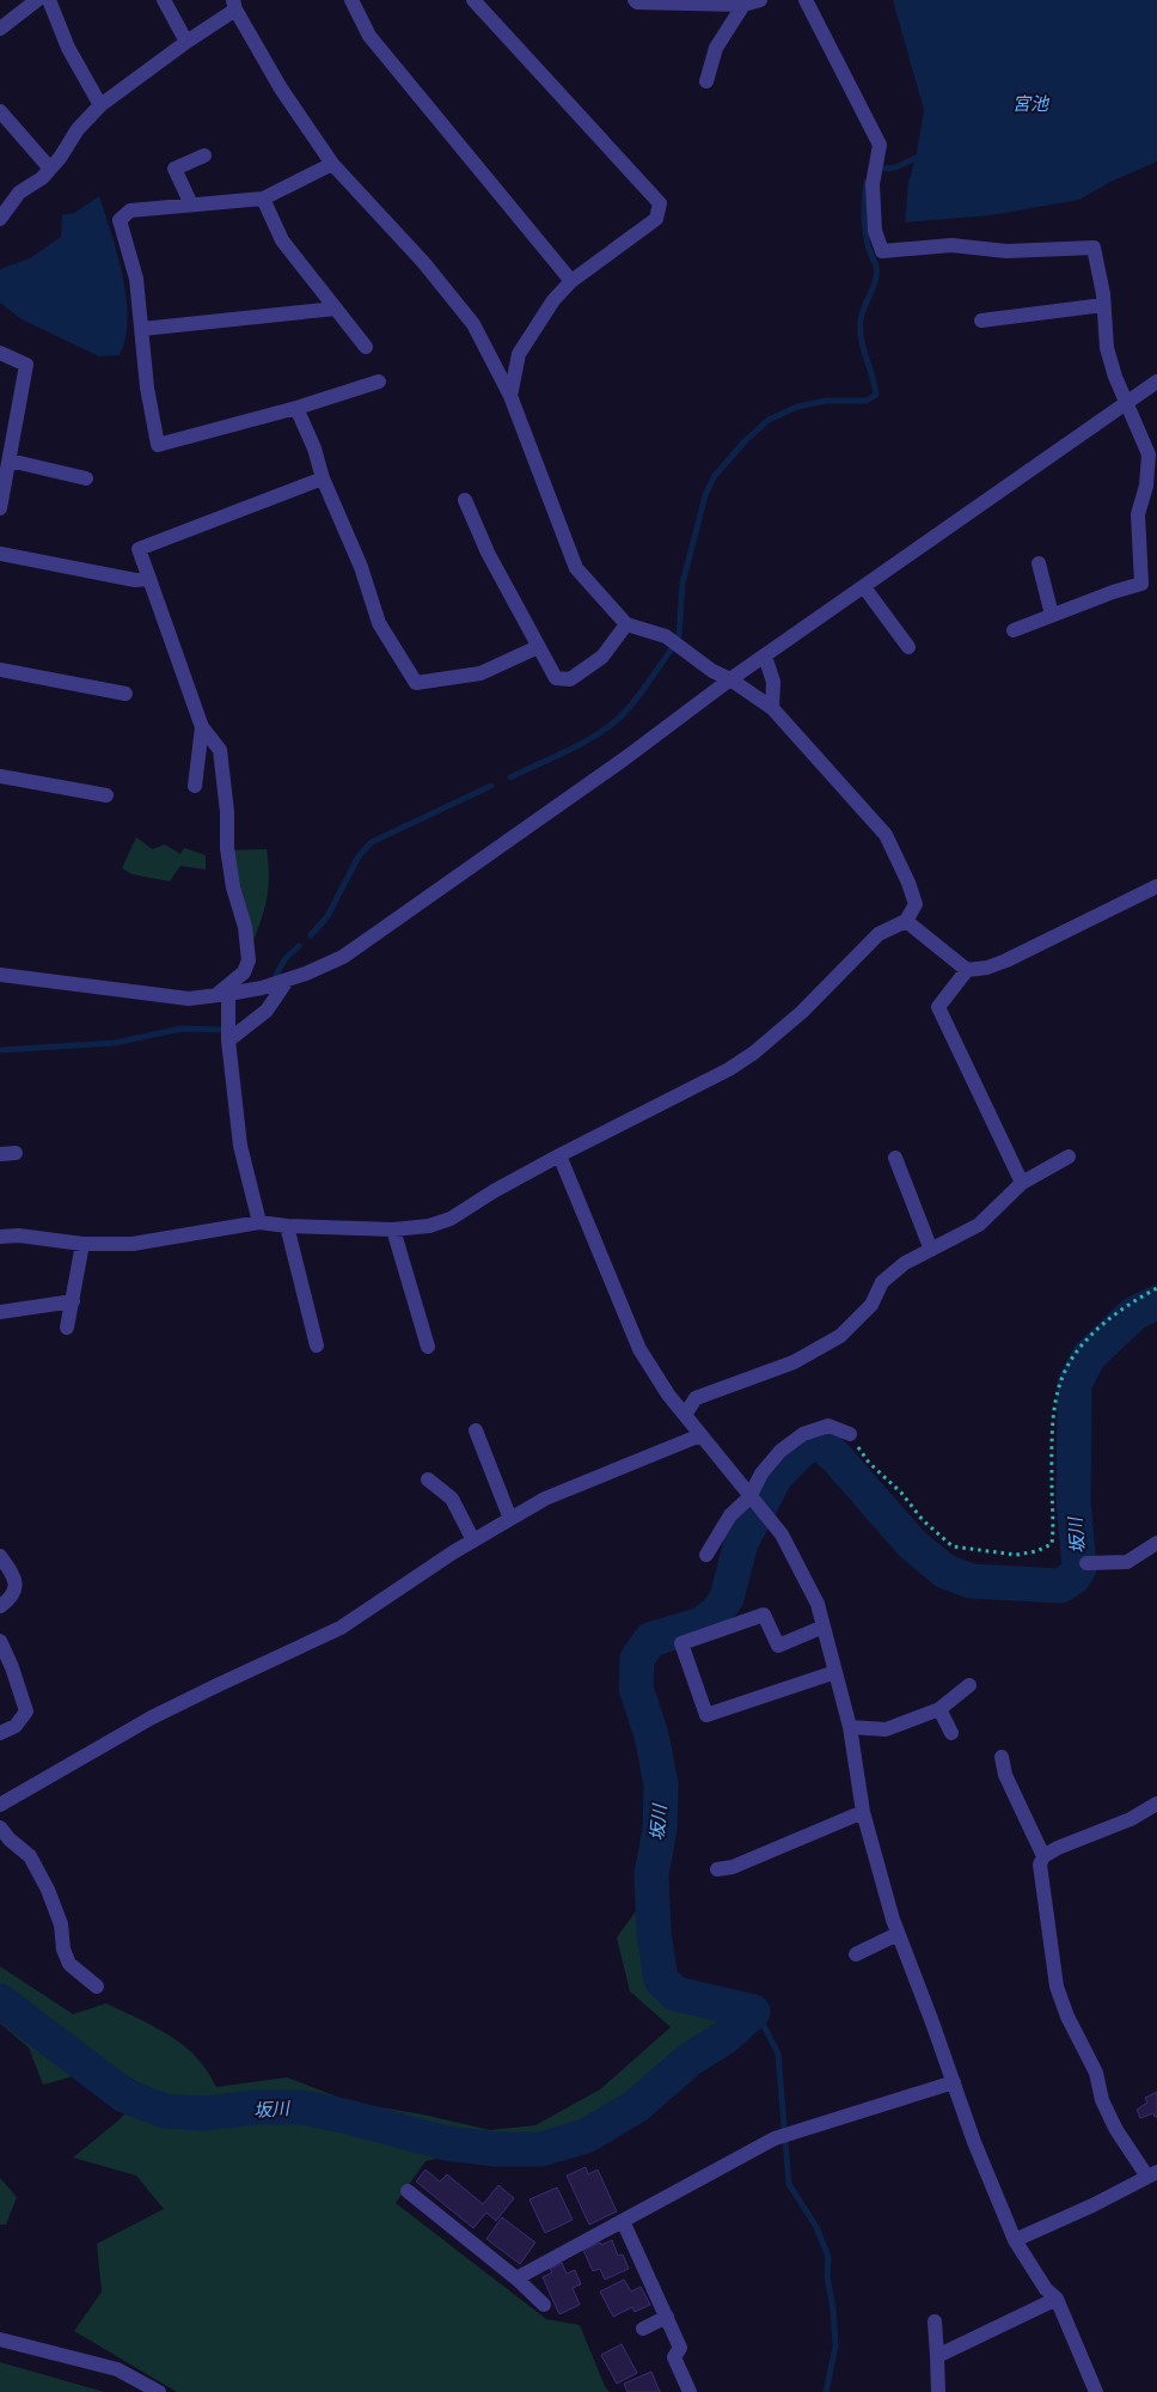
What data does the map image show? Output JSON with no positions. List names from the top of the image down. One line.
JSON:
{"water":["宮池","坂川"]}
